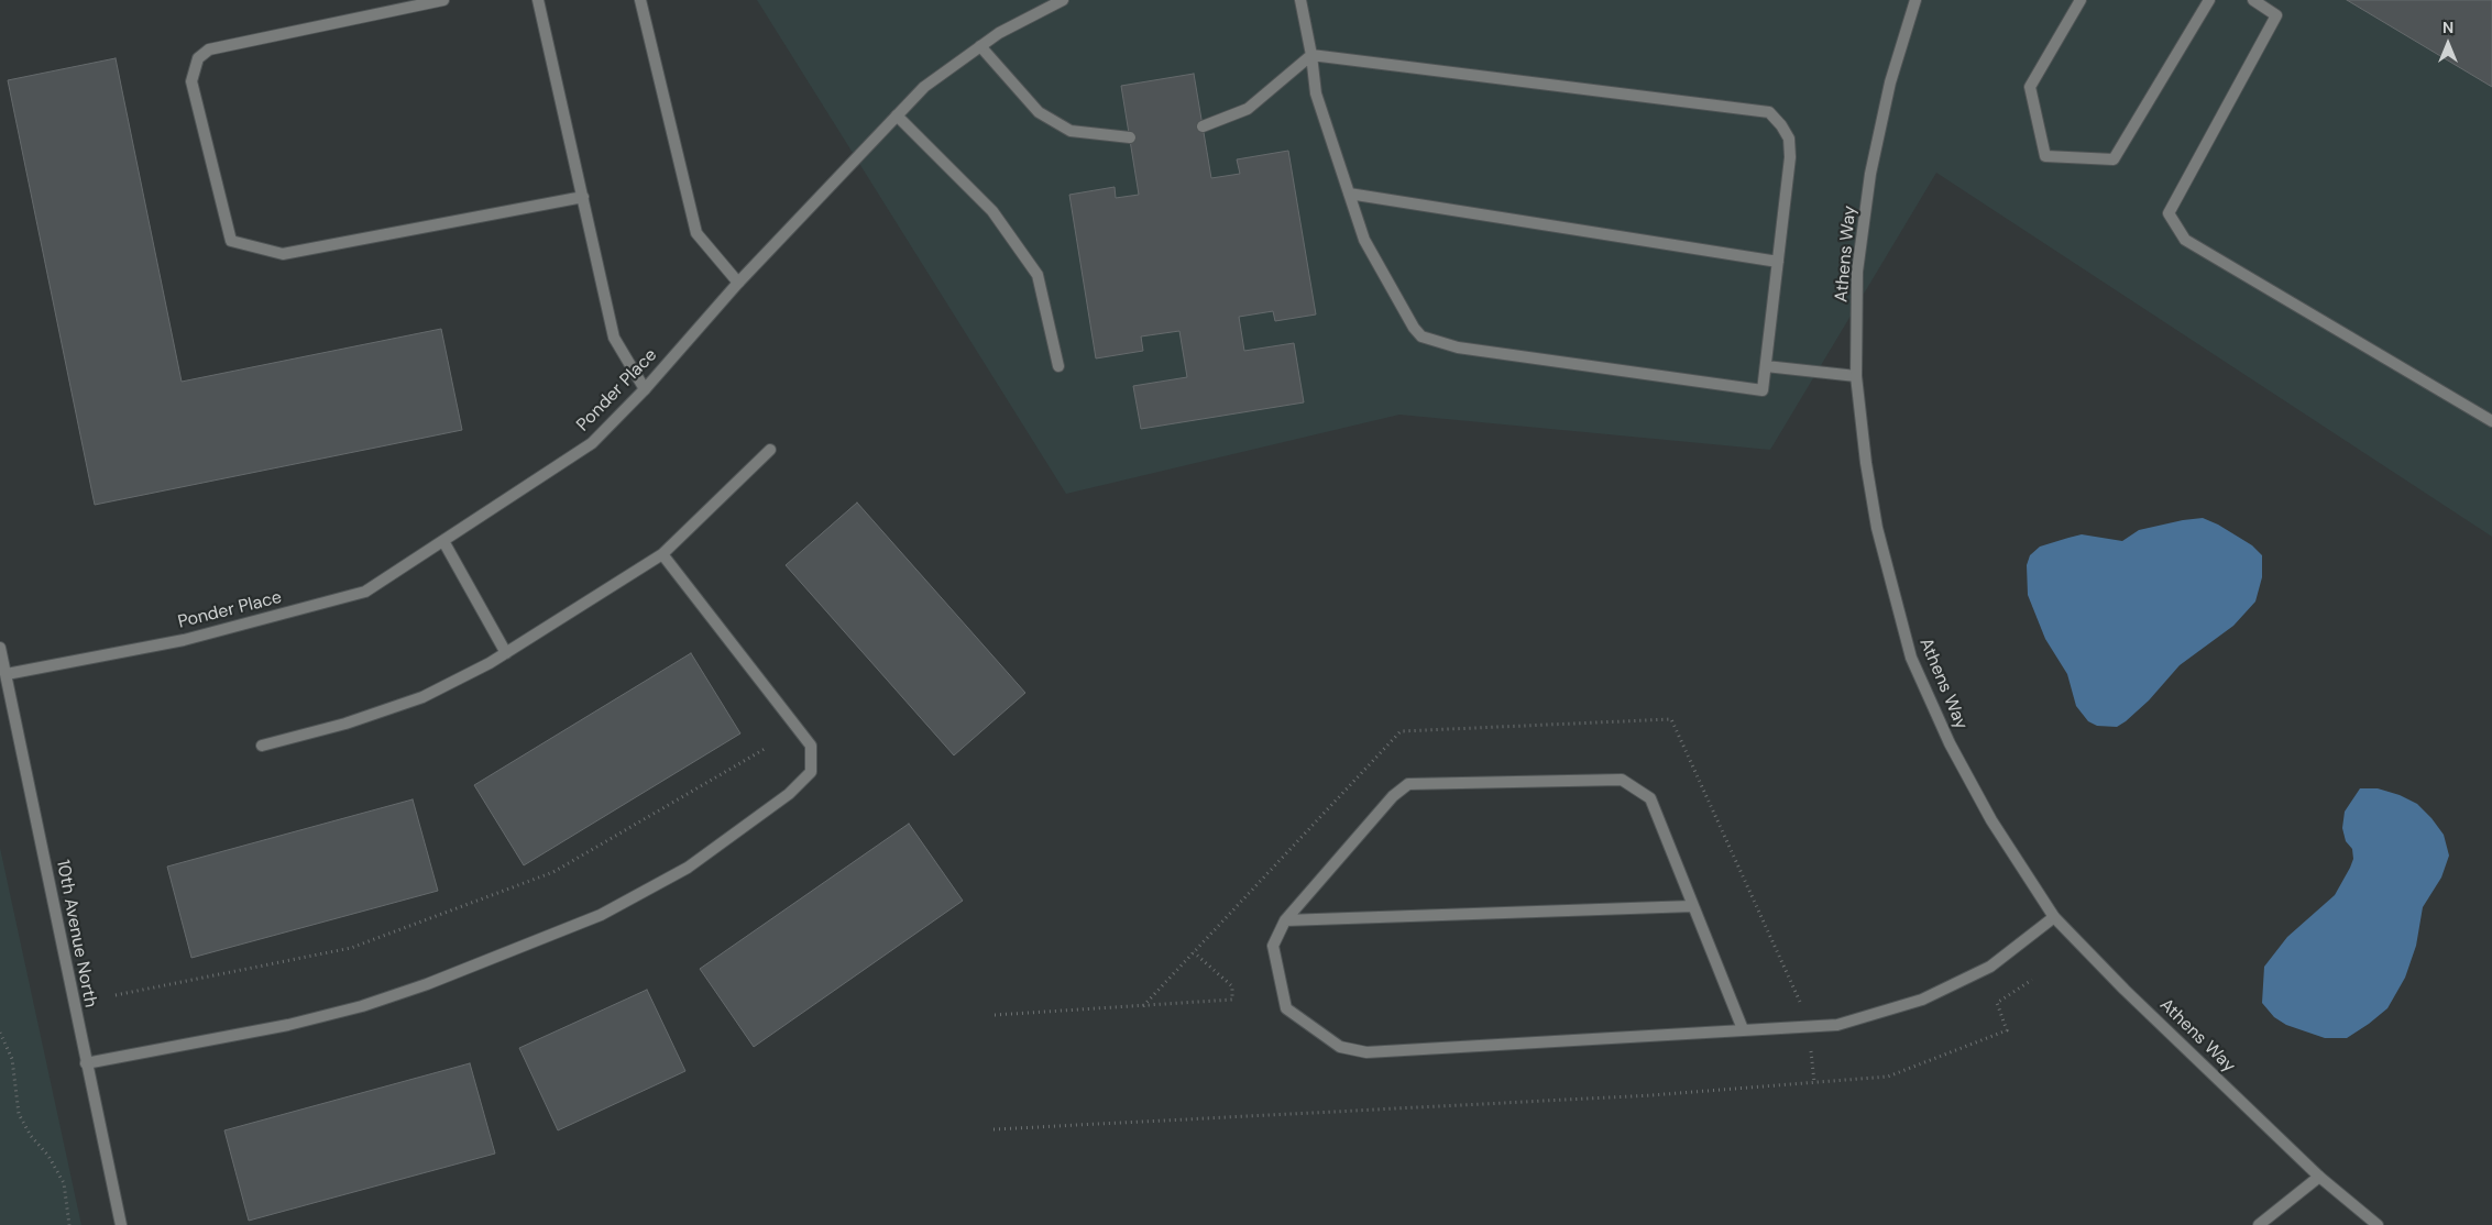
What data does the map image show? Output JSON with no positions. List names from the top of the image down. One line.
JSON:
{"streets":{"street":["Athens Way","Ponder Place","10th Avenue North"]},"crossings":[["Ponder Place","10th Avenue North"]],"north":"top"}
